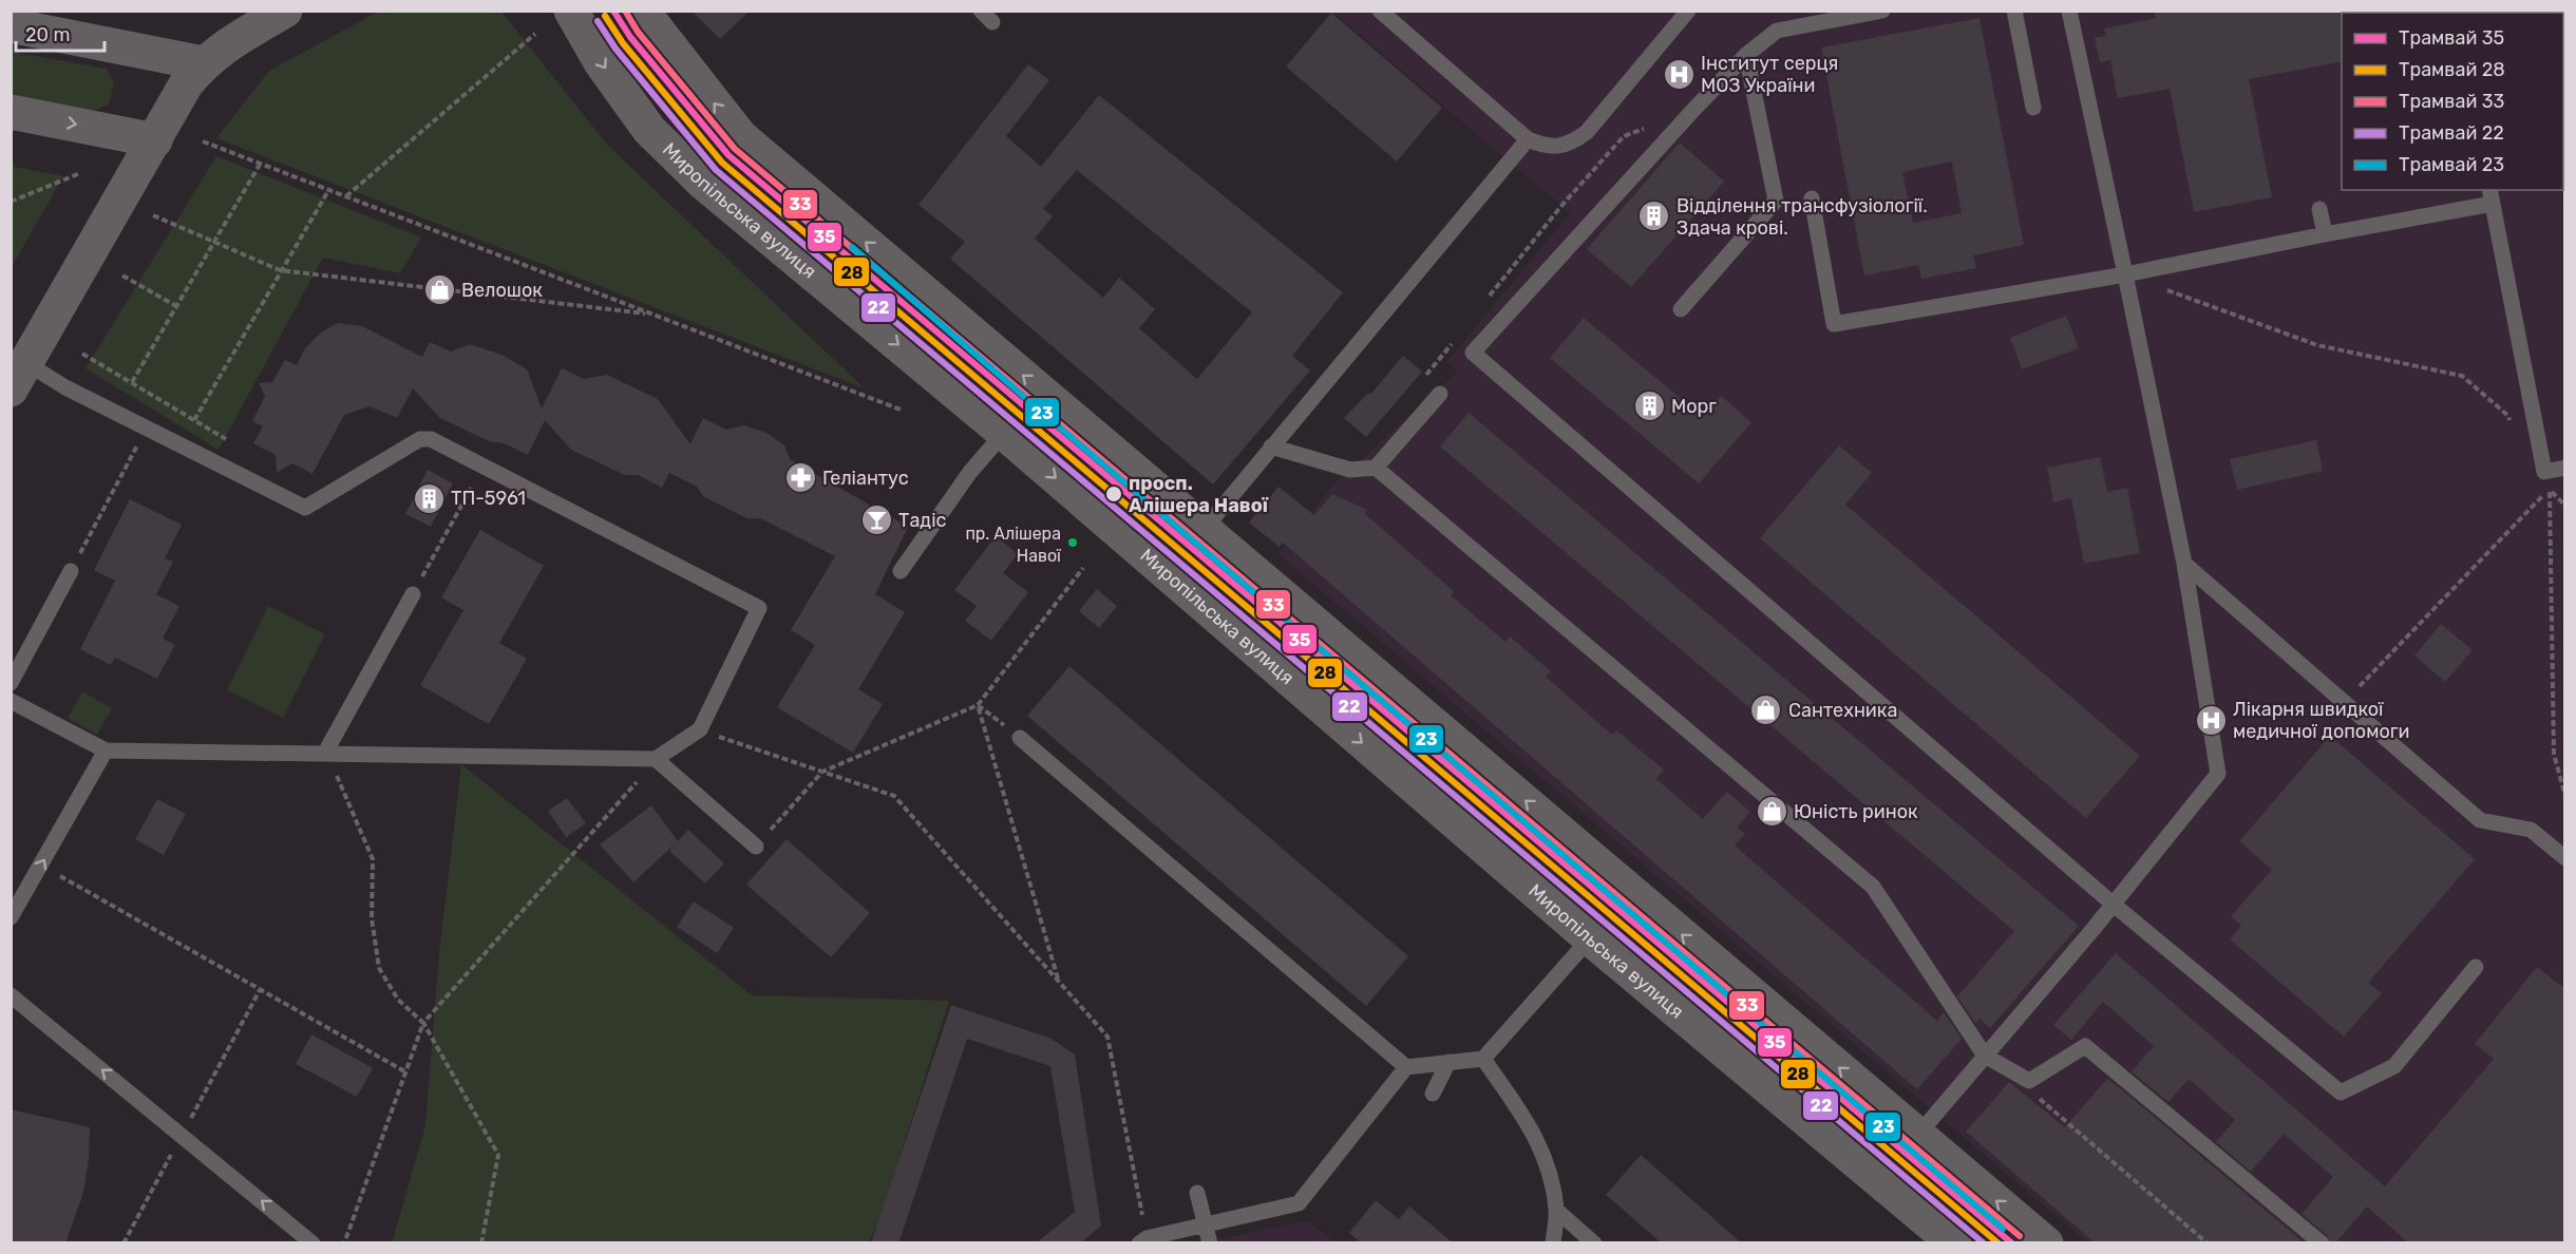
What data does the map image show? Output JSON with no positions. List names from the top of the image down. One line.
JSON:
{"streets":{"street":["Миропільська вулиця"]},"places":{"hospital":["Інститут серця МОЗ України","Лікарня швидкої медичної допомоги"],"building":["Відділення трансфузіології. Здача крові.","Морг","ТП-5961"],"shop":["Велошок","Сантехника","Юність ринок"],"pharmacy":["Геліантус"],"other":["просп. Алішера Навої","пр. Алішера Навої"],"bar":["Тадіс"]},"lines":["tram line 35","tram line 33","tram line 28","tram line 22","tram line 23"],"legend":["Трамвай 35","Трамвай 28","Трамвай 33","Трамвай 22","Трамвай 23"],"scale_bar":"20 m"}
